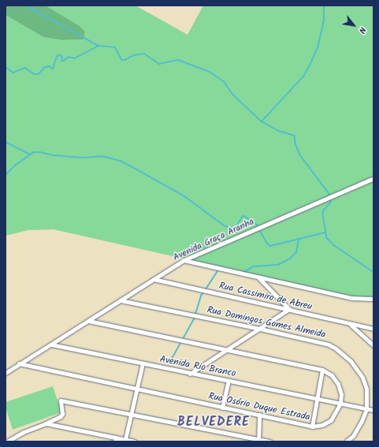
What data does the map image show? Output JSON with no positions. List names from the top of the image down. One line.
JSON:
{"streets":{"street":["Avenida Graça Aranha","Rua Cassimiro de Abreu","Rua Domingos Gomes Almeida","Avenida Rio Branco","Rua Osório Duque Estrada"]},"crossings":[["Avenida Graça Aranha","Rua Cassimiro de Abreu"],["Avenida Graça Aranha","Rua Domingos Gomes Almeida"],["Avenida Graça Aranha","Avenida Rio Branco"],["Avenida Graça Aranha","Rua Osório Duque Estrada"],["Rua Domingos Gomes Almeida","Avenida Rio Branco"],["Avenida Rio Branco","Rua Osório Duque Estrada"]],"districts":["BELVEDERE"],"north":"bottom right"}
